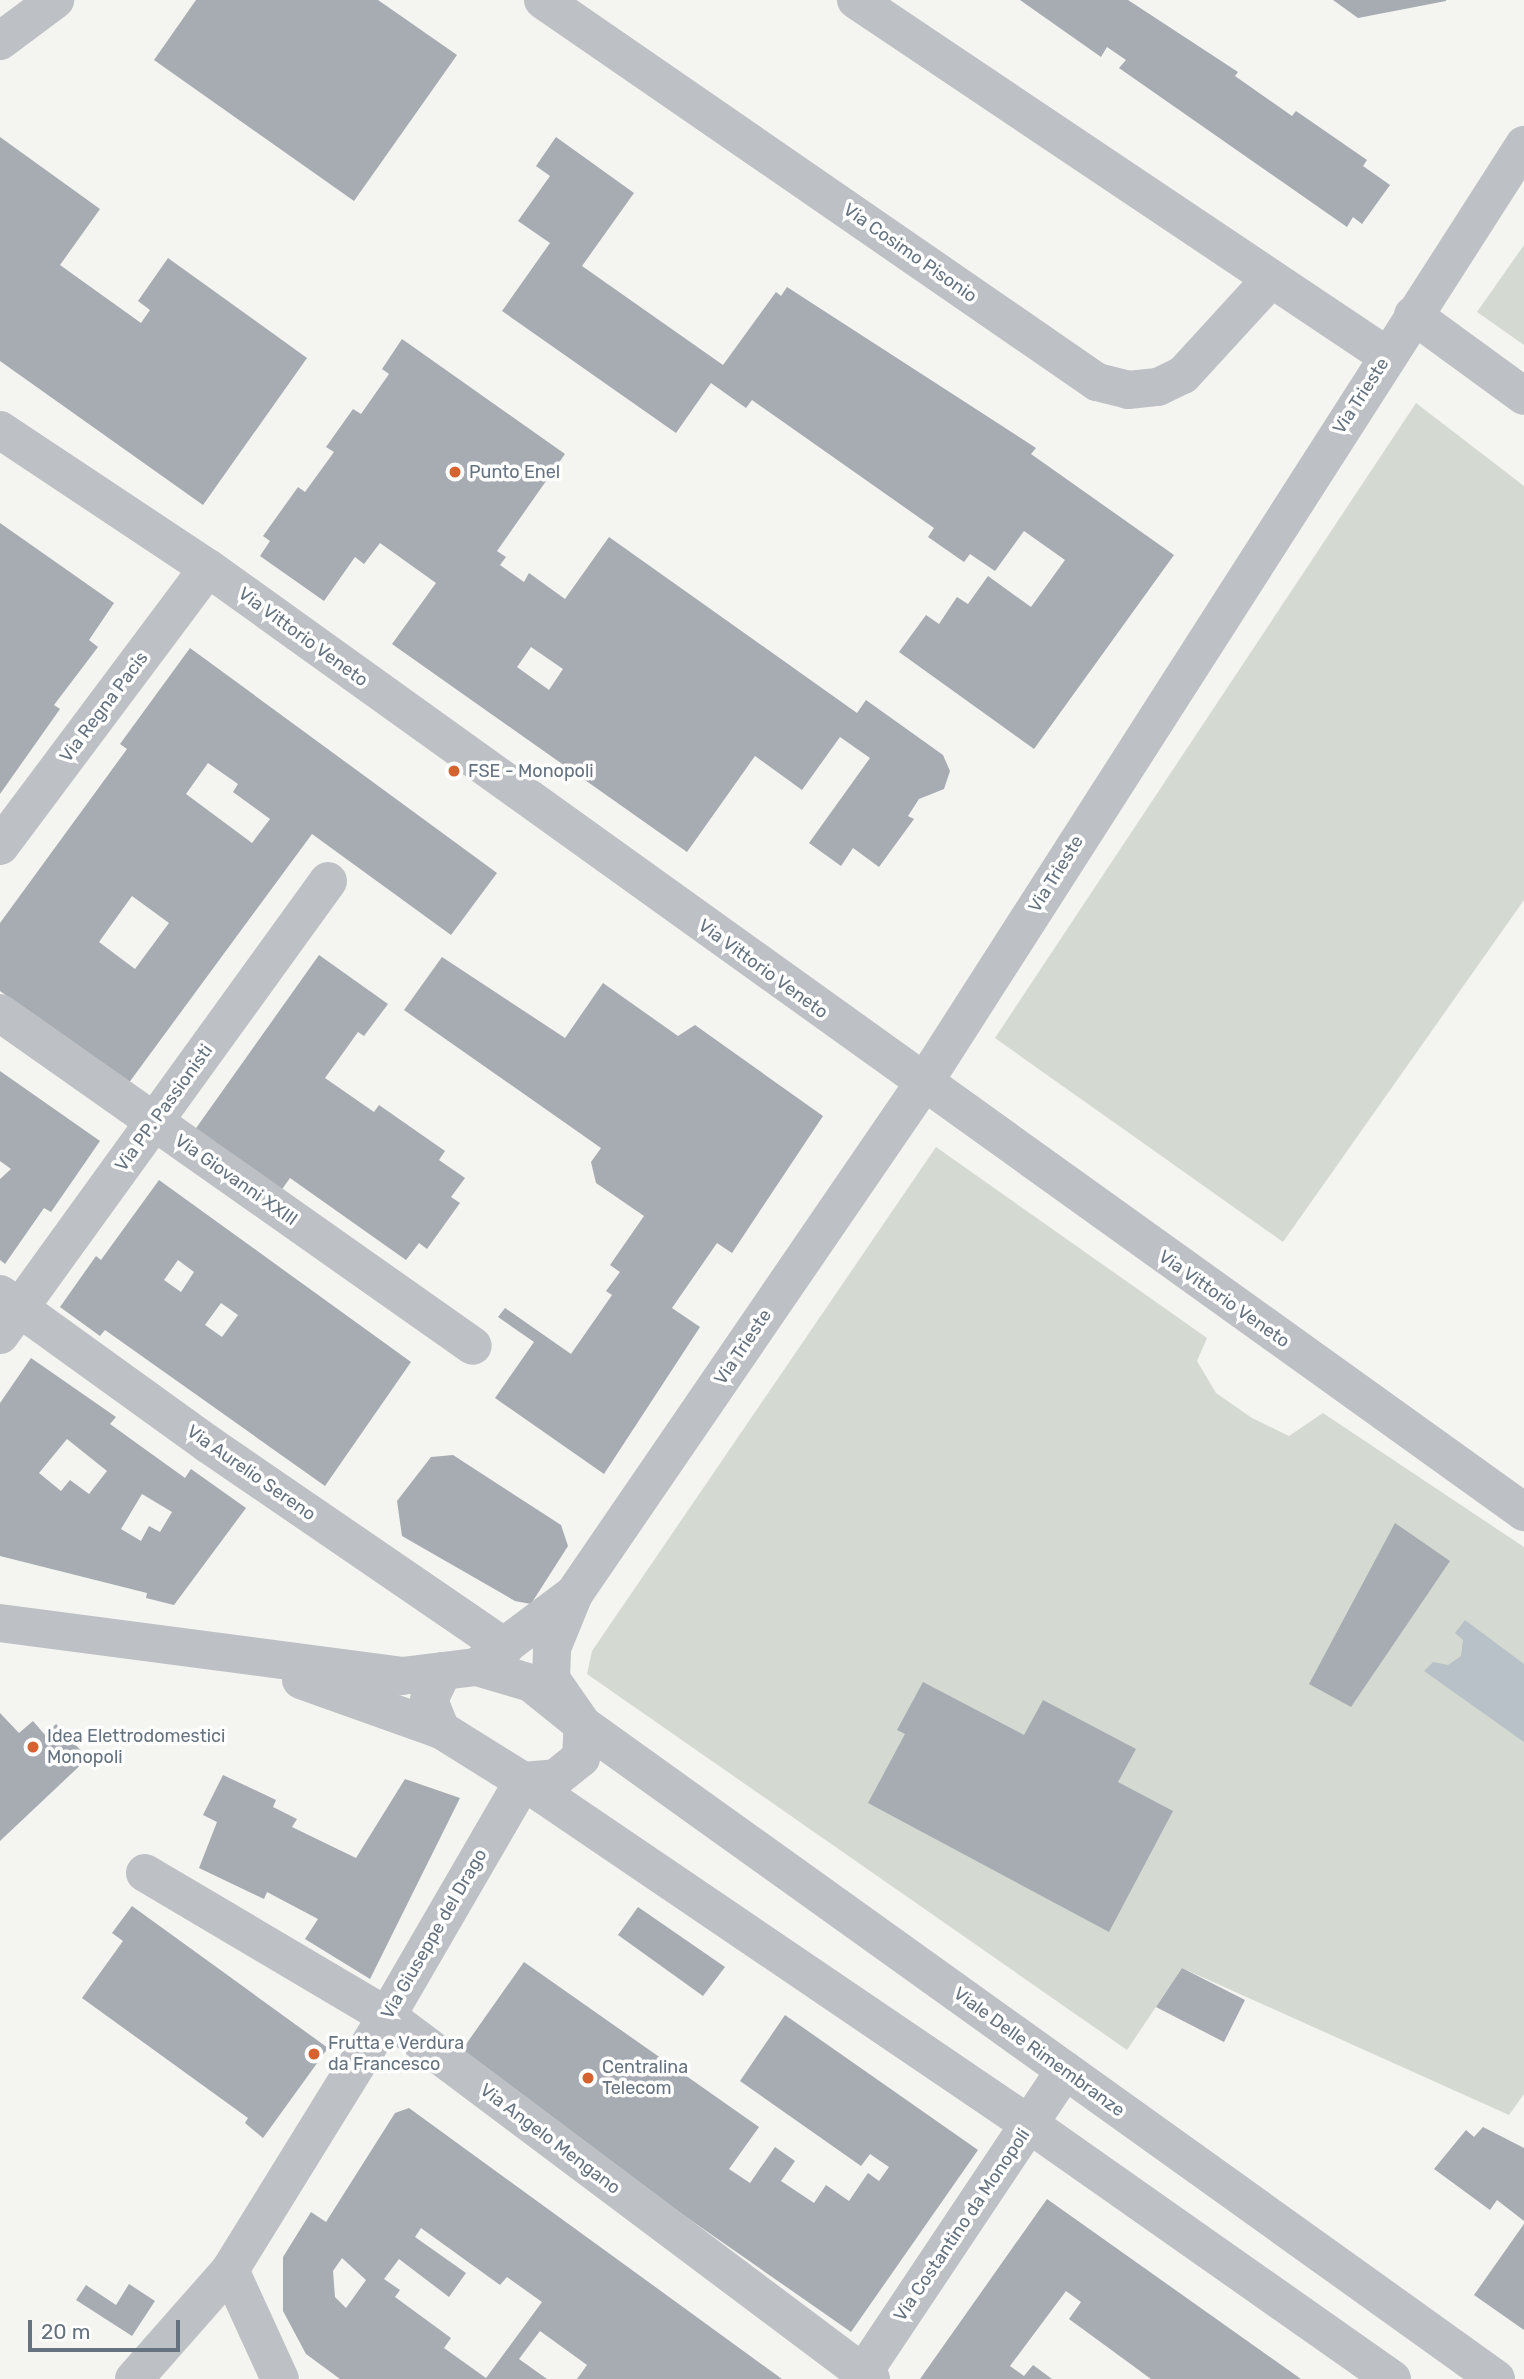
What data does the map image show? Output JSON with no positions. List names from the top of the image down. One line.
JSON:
{"streets":{"street":["Via Cosimo Pisonio","Via Trieste","Via Vittorio Veneto","Via Regna Pacis","Via PP. Passionisti","Via Giovanni XXIII","Via Aurelio Sereno","Via Giuseppe del Drago","Viale Delle Rimembranze","Via Angelo Mengano","Via Costantino da Monopoli"]},"crossings":[["Via Trieste","Via Vittorio Veneto"],["Via Vittorio Veneto","Via Regna Pacis"],["Via PP. Passionisti","Via Giovanni XXIII"],["Via PP. Passionisti","Via Aurelio Sereno"],["Via Aurelio Sereno","Viale Delle Rimembranze"],["Via Giuseppe del Drago","Via Angelo Mengano"],["Viale Delle Rimembranze","Via Costantino da Monopoli"],["Via Angelo Mengano","Via Costantino da Monopoli"]],"places":["Punto Enel","FSE - Monopoli","Idea Elettrodomestici Monopoli","Frutta e Verdura da Francesco","Centralina Telecom"],"scale_bar":"20 m"}
